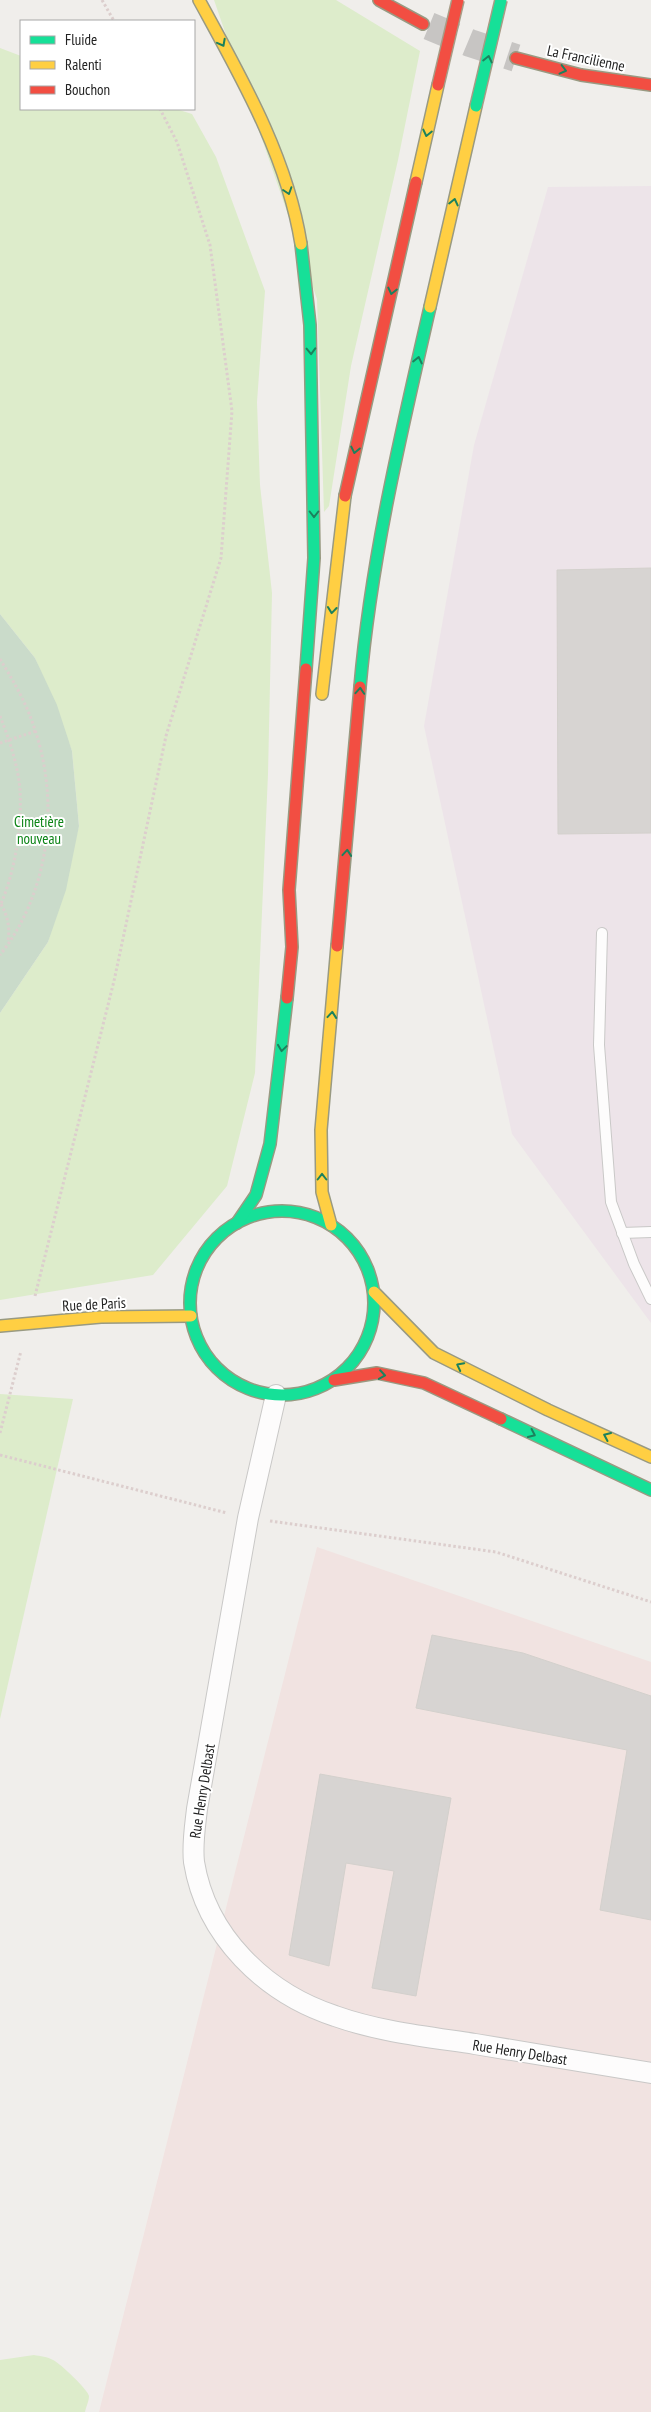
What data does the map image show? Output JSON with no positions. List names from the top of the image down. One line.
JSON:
{"streets":{"main road":["La Francilienne","Rue de Paris"],"street":["Rue Henry Delbast"]},"one_way":["La Francilienne"],"parks":["Cimetière nouveau"],"legend":["Fluide","Ralenti","Bouchon"]}
